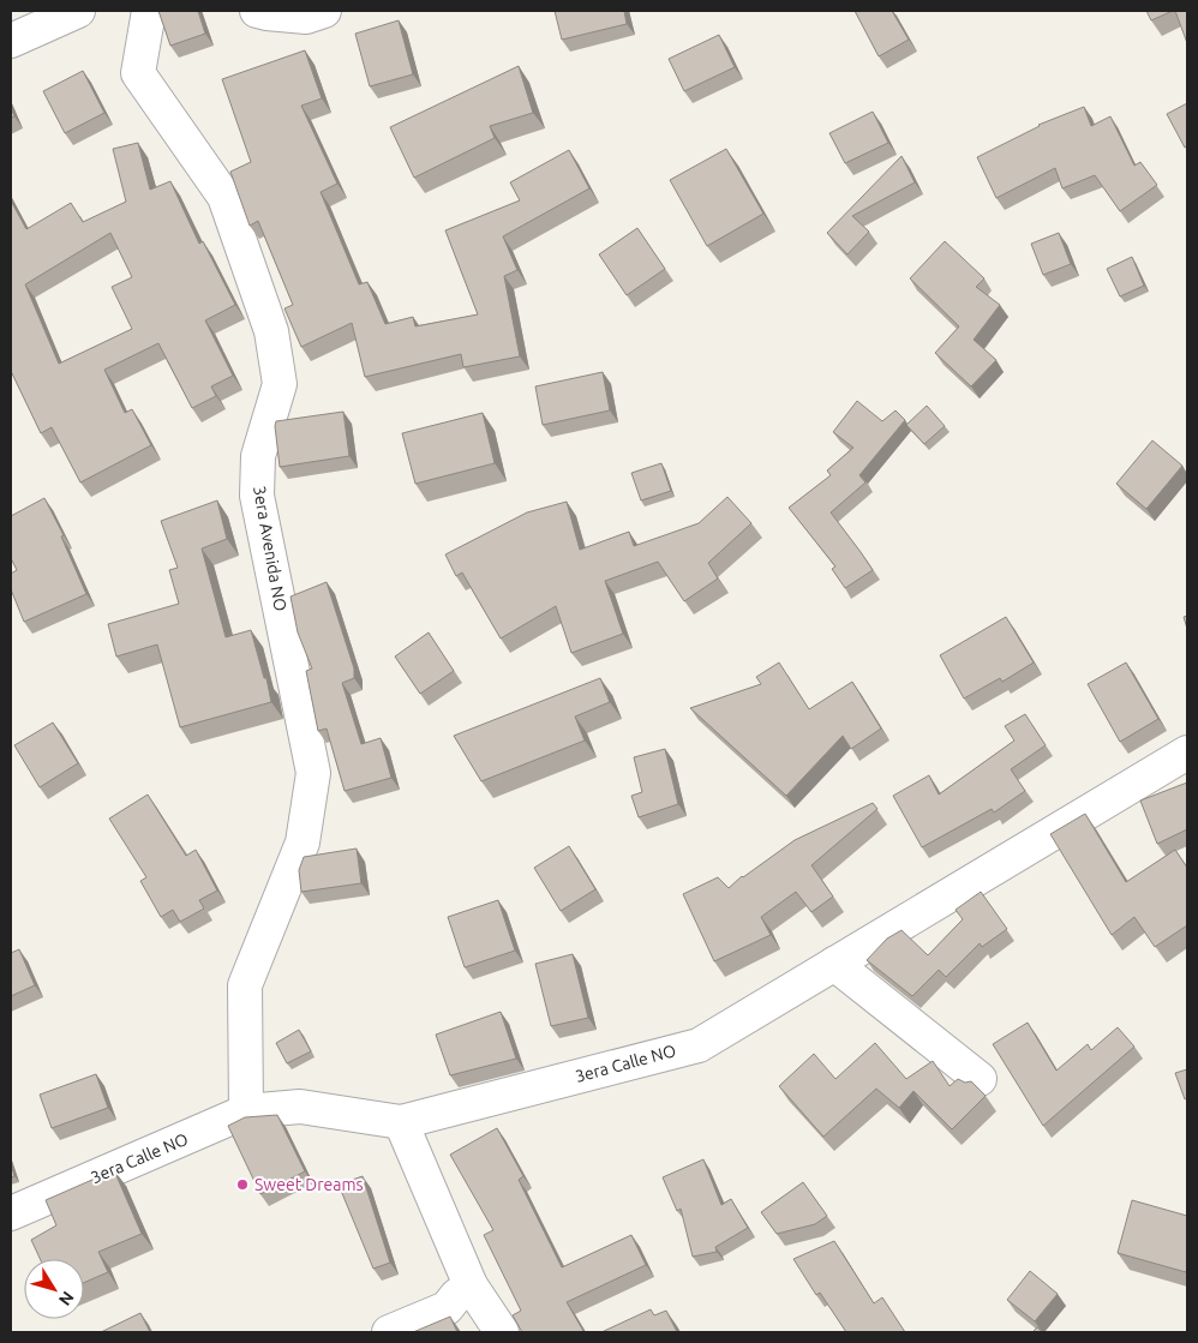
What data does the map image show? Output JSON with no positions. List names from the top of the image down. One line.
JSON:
{"streets":{"street":["3era Avenida NO","3era Calle NO"]},"crossings":[["3era Avenida NO","3era Calle NO"]],"places":["Sweet Dreams"],"north":"bottom right"}
